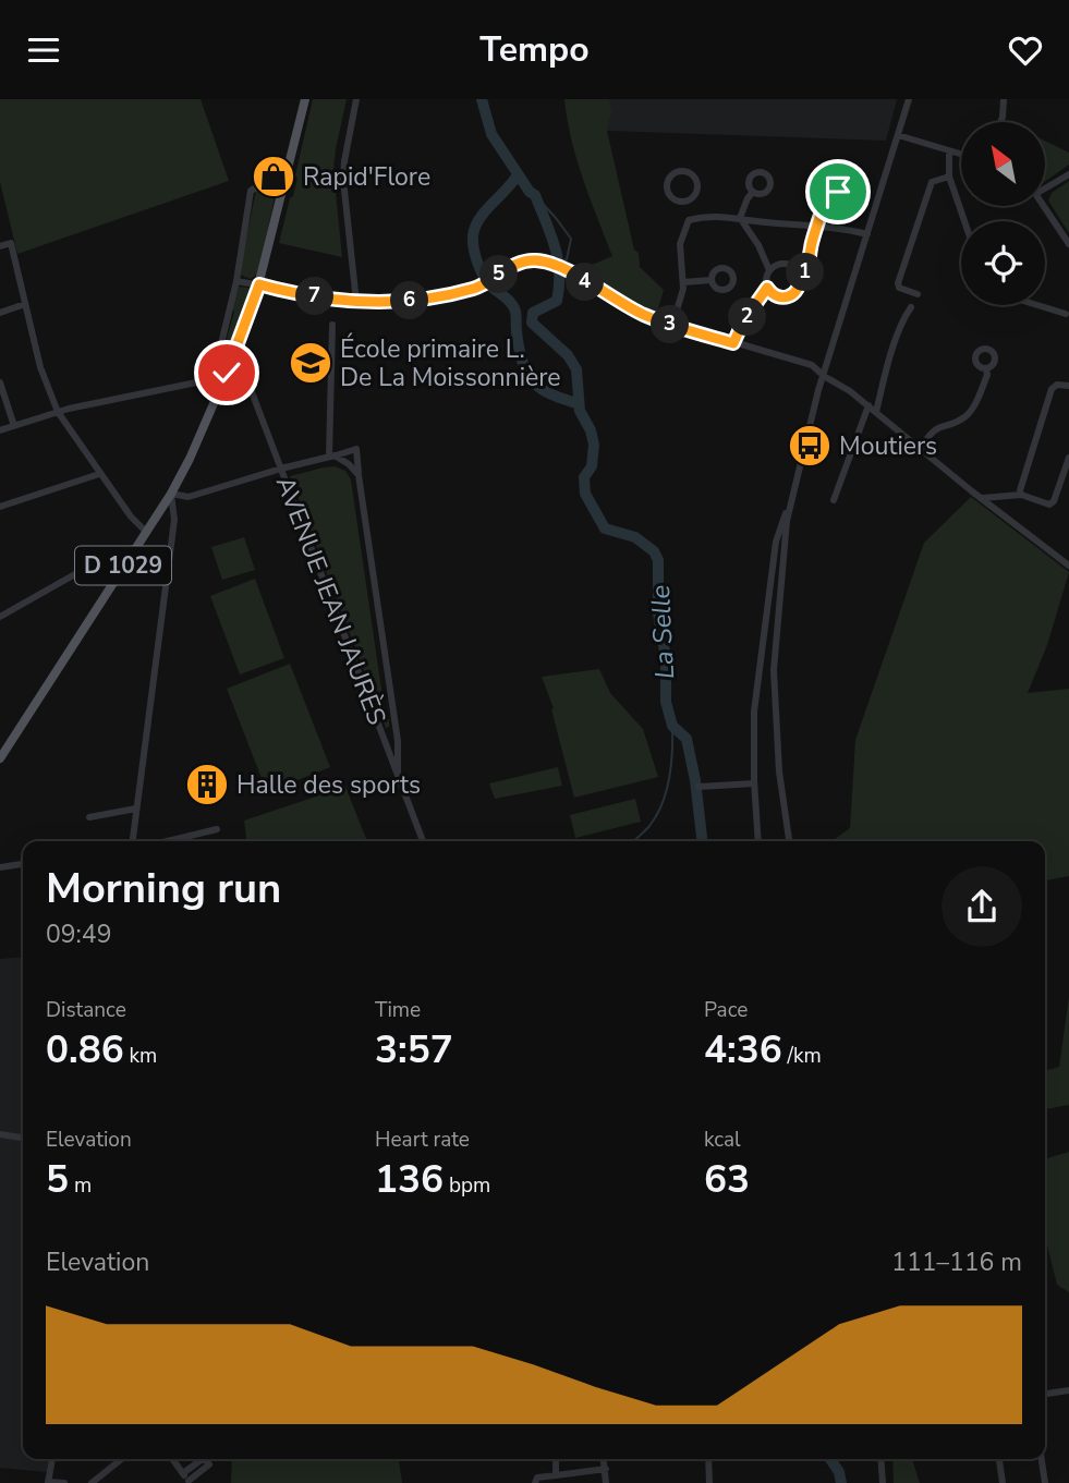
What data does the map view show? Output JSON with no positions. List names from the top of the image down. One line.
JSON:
{"streets":{"main road":["D 1029"],"street":["AVENUE JEAN JAURÈS"]},"crossings":[["D 1029","AVENUE JEAN JAURÈS"]],"water":["La Selle"],"places":{"shop":["Rapid'Flore"],"school or university":["École primaire L. De La Moissonnière"],"bus stop":["Moutiers"],"building":["Halle des sports"]},"north":"top left","page":{"header":"Tempo","pins":["1","5","4","7","6","2","3"],"heading":["Morning run","09:49"],"stats":[["Distance","0.86 km"],["Time","3:57"],["Pace","4:36 /km"],["Elevation","5 m"],["Heart rate","136 bpm"],["kcal","63"]],"chart":["Elevation","111–116 m"]}}
